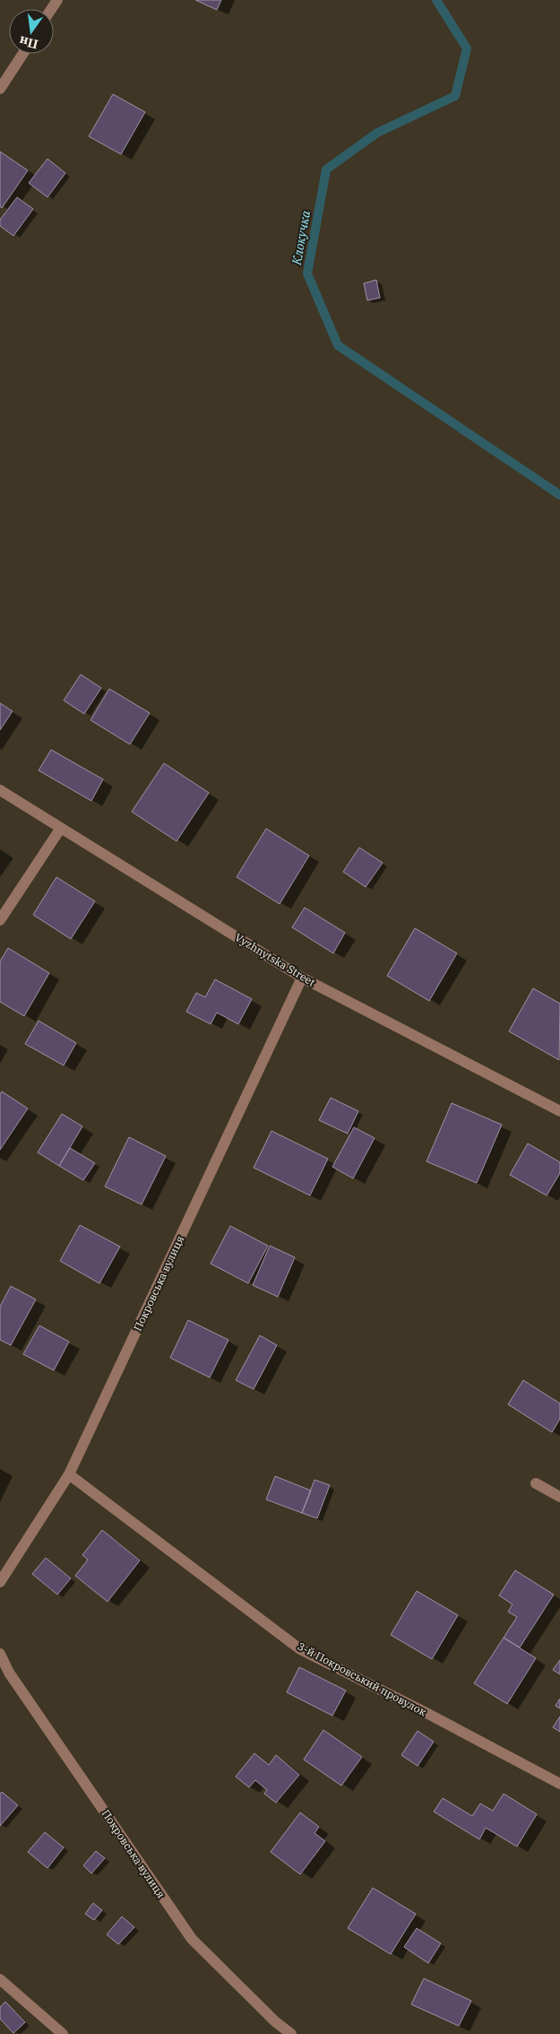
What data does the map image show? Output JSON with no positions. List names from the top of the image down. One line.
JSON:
{"streets":{"street":["Vyzhnytska Street","Покровська вулиця","3-й Покровський провулок"]},"crossings":[["Vyzhnytska Street","Покровська вулиця"],["Покровська вулиця","3-й Покровський провулок"]],"water":["Клокучка"],"north":"bottom"}
